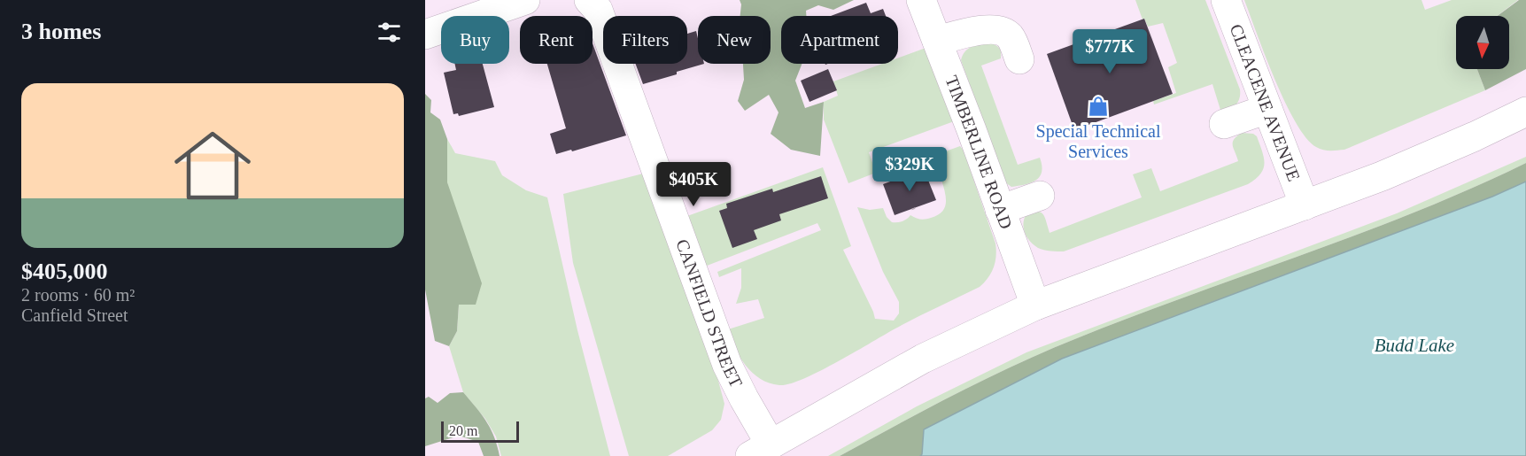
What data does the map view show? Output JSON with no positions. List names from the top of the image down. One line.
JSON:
{"streets":{"street":["CLEACENE AVENUE","TIMBERLINE ROAD","CANFIELD STREET"]},"water":["Budd Lake"],"places":{"shop":["Special Technical Services"]},"scale_bar":"20 m","north":"bottom","page":{"heading":"3 homes","chip":["Buy","Rent","Filters","New","Apartment"],"price":["$777K","$329K","$405K"],"list":[{"name":"$405,000","note":"2 rooms · 60 m² · Canfield Street"}],"scale":"20 m"}}
